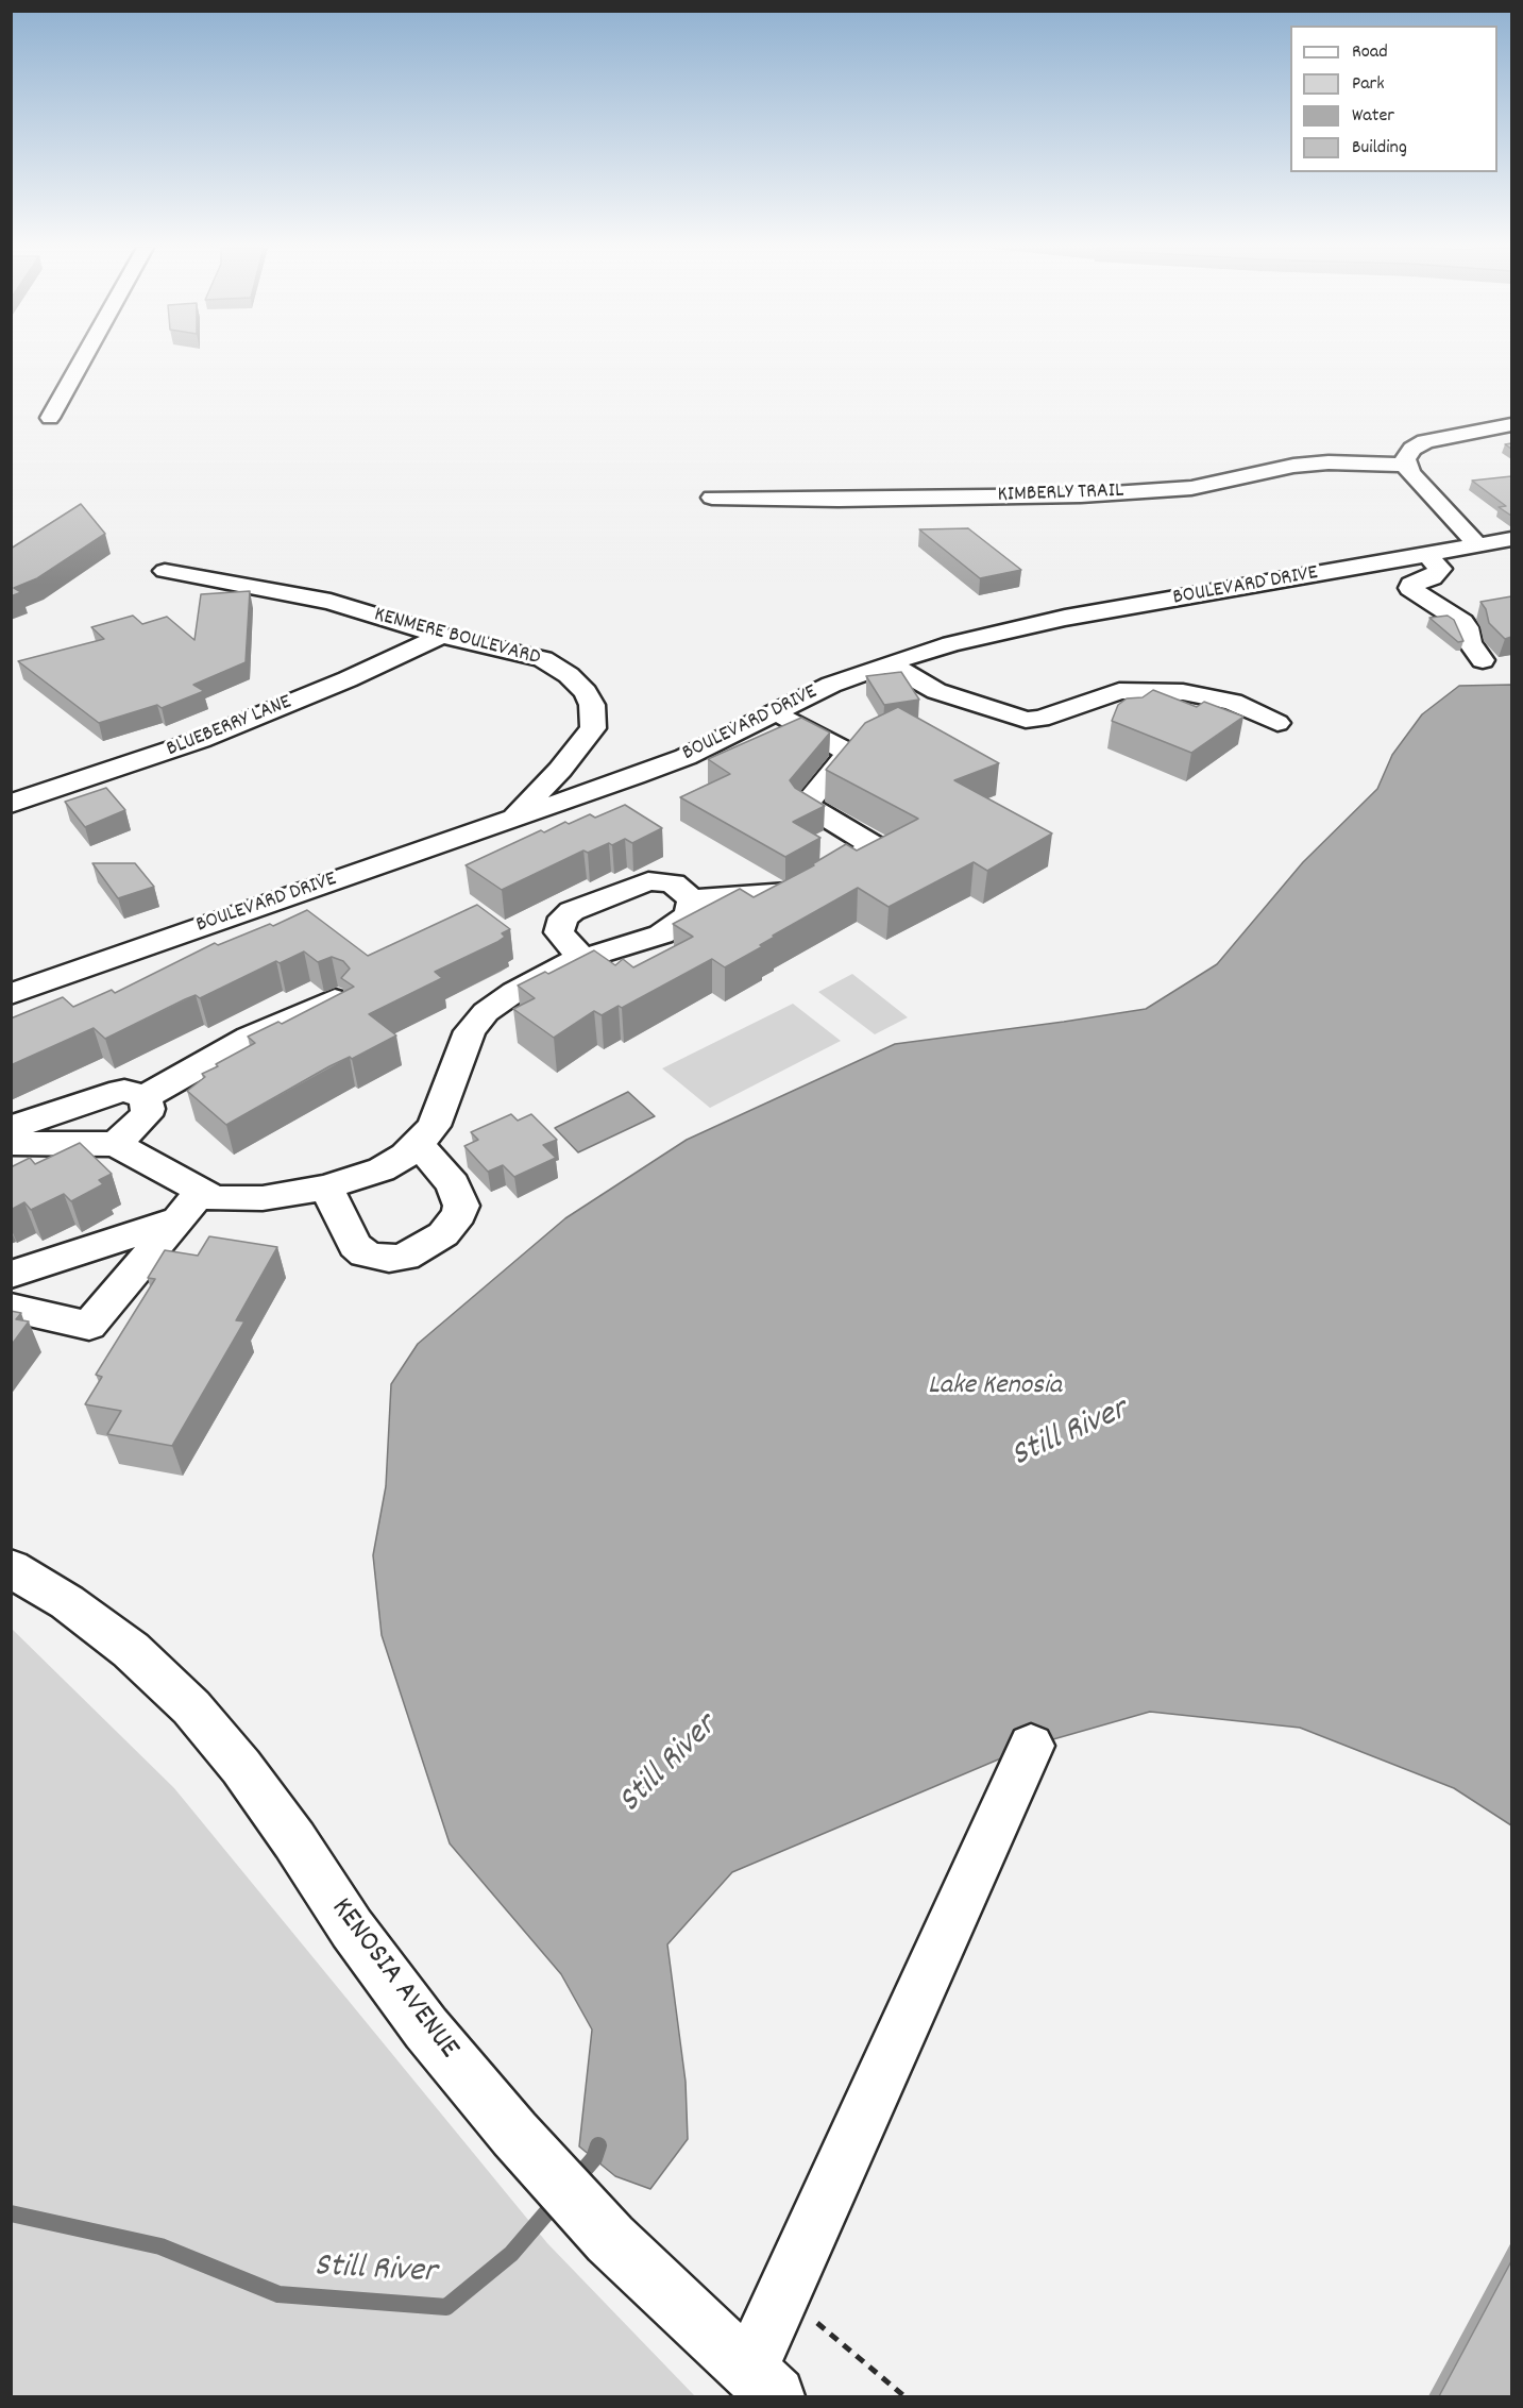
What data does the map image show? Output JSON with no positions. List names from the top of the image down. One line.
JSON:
{"streets":{"street":["KIMBERLY TRAIL","BOULEVARD DRIVE","KENMERE BOULEVARD","BLUEBERRY LANE","KENOSIA AVENUE"]},"crossings":[["BOULEVARD DRIVE","KENMERE BOULEVARD"],["KENMERE BOULEVARD","BLUEBERRY LANE"]],"water":["Lake Kenosia","Still River"],"legend":["Road","Park","Water","Building"]}
